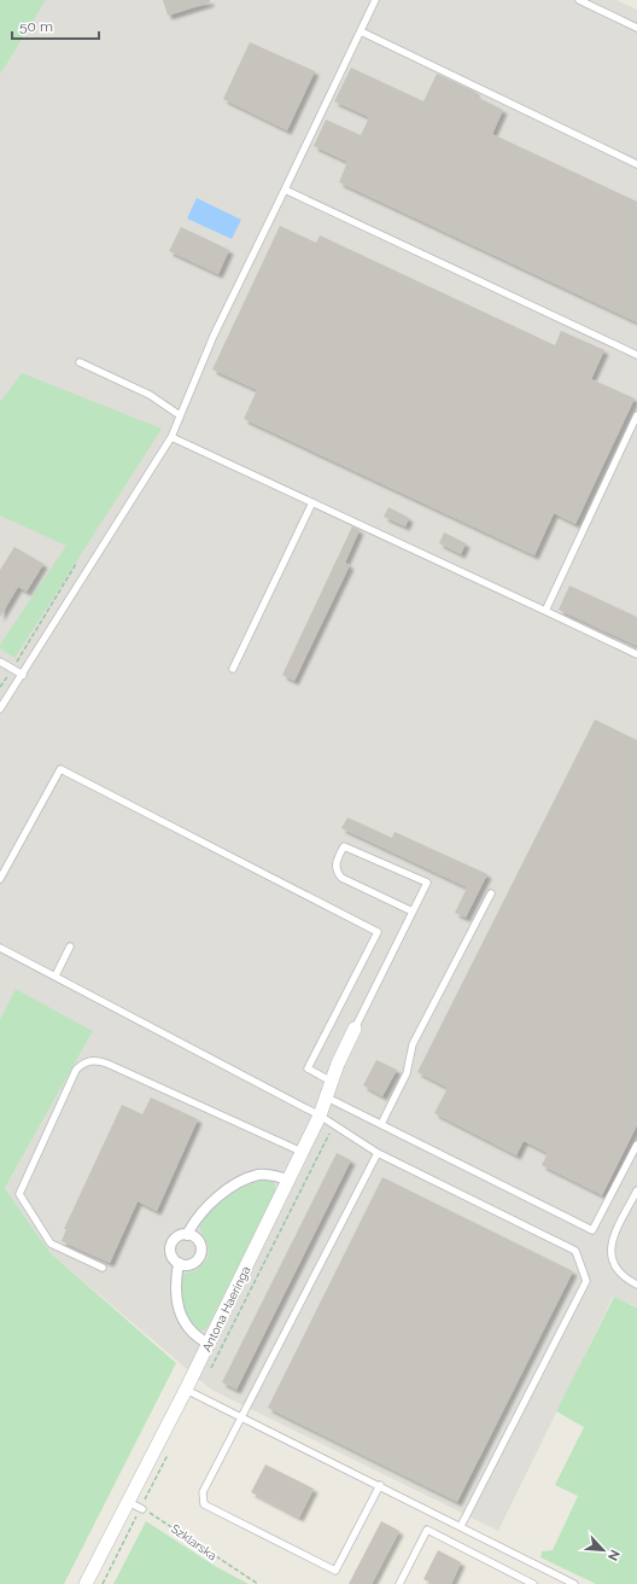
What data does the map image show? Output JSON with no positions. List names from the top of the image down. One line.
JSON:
{"streets":{"street":["Antona Haeringa"],"path":["Szklarska"]},"scale_bar":"50 m","north":"bottom right"}
